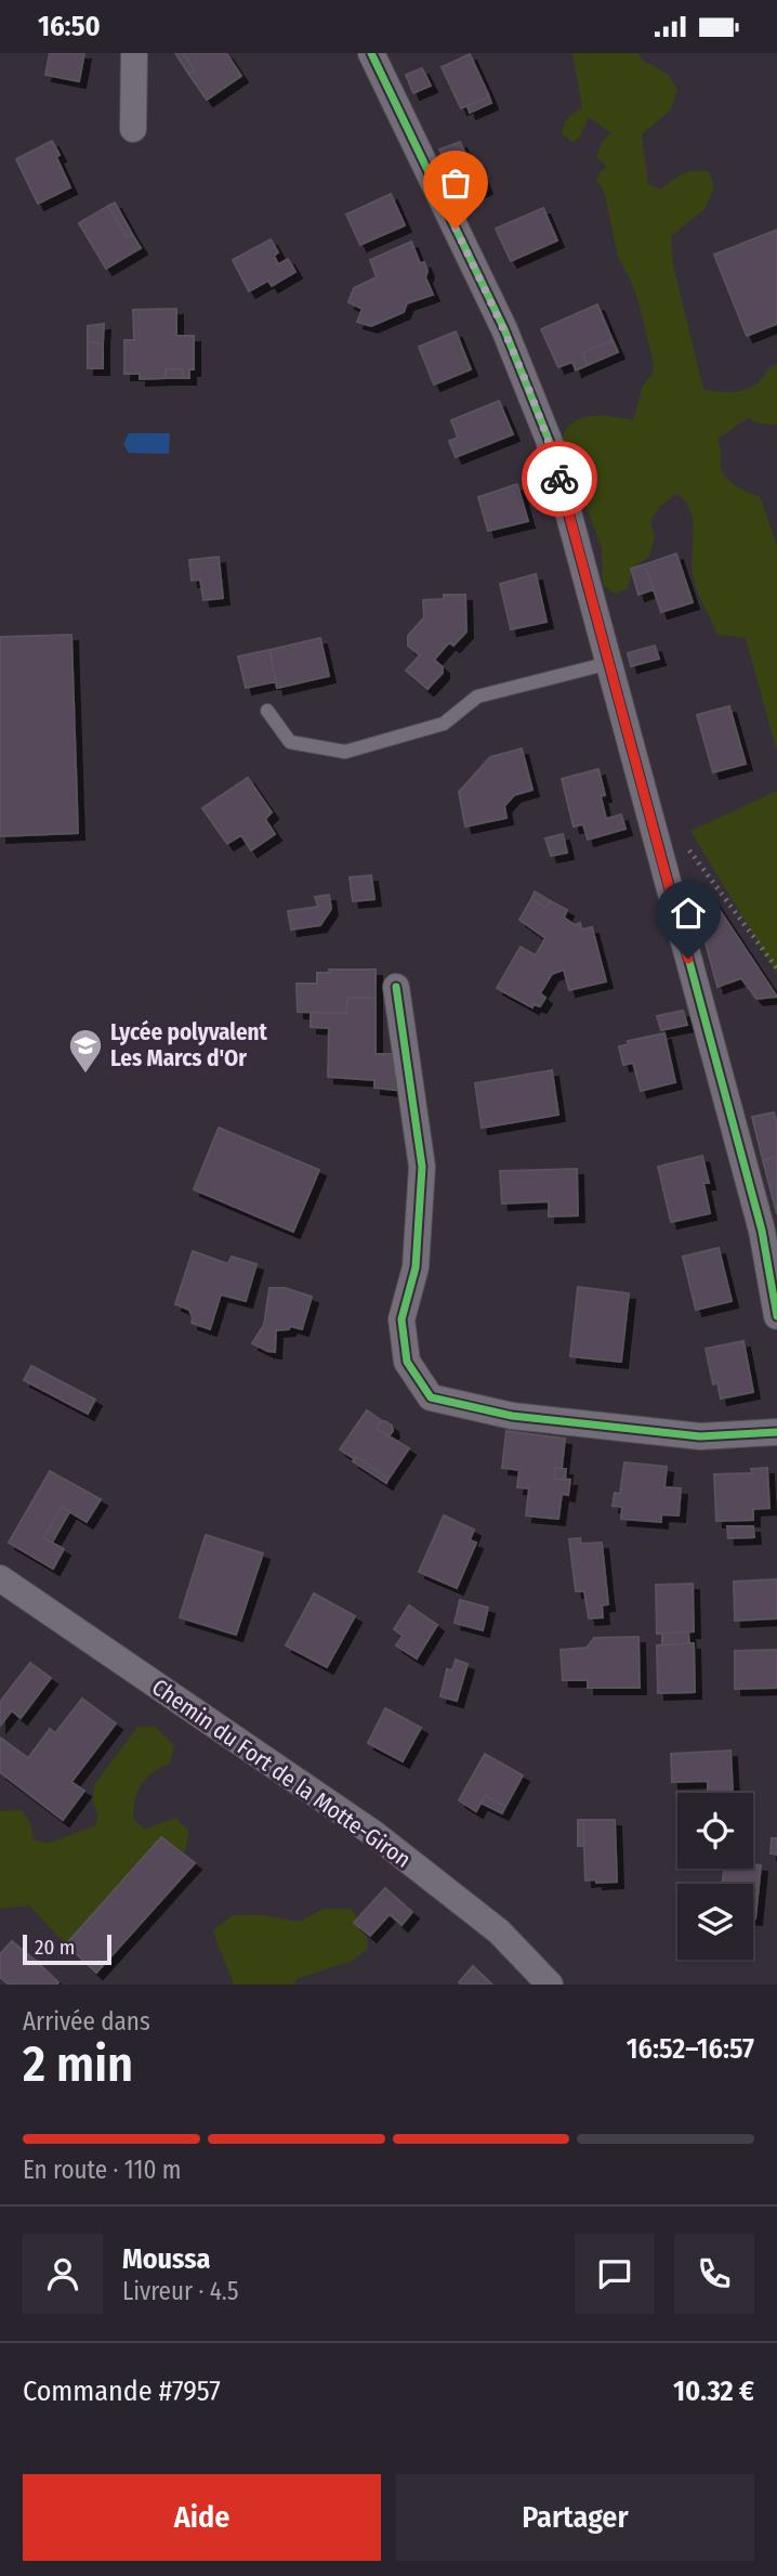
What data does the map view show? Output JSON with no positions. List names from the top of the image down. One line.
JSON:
{"streets":{"street":["Chemin du Fort de la Motte-Giron"]},"places":{"school or university":["Lycée polyvalent Les Marcs d'Or"]},"scale_bar":"20 m","page":{"status":"16:50","scale":"20 m","heading":["2 min","Arrivée dans","16:52–16:57"],"panel":["Moussa","Livreur · 4.5","Commande #7957","10.32 €"],"bar":"En route · 110 m","buttons":["Aide","Partager"]}}
